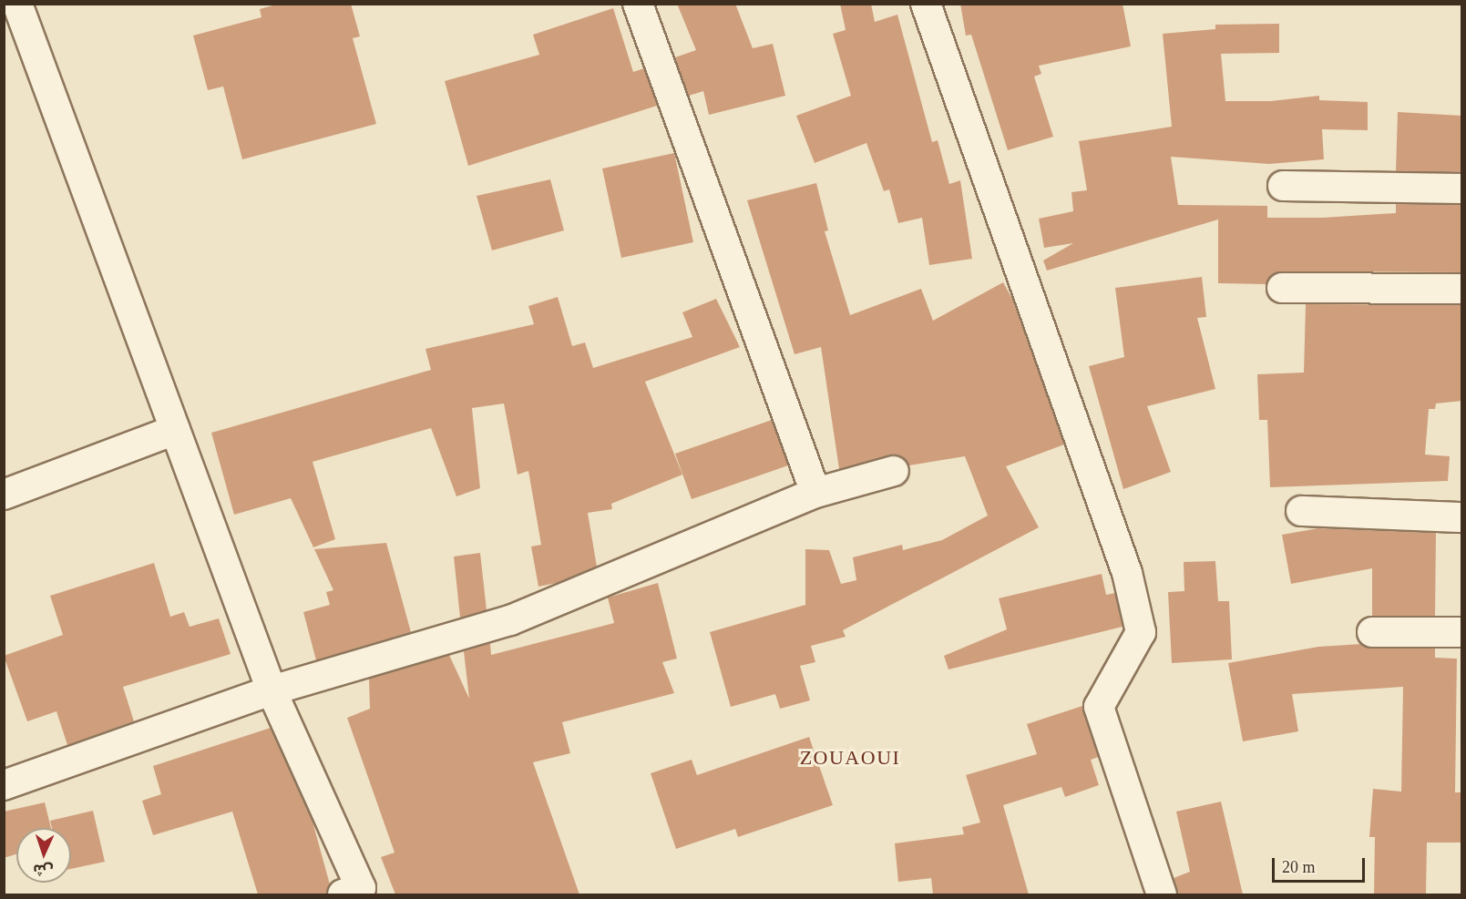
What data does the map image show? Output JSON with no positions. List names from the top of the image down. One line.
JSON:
{"districts":["ZOUAOUI"],"scale_bar":"20 m","north":"bottom"}
